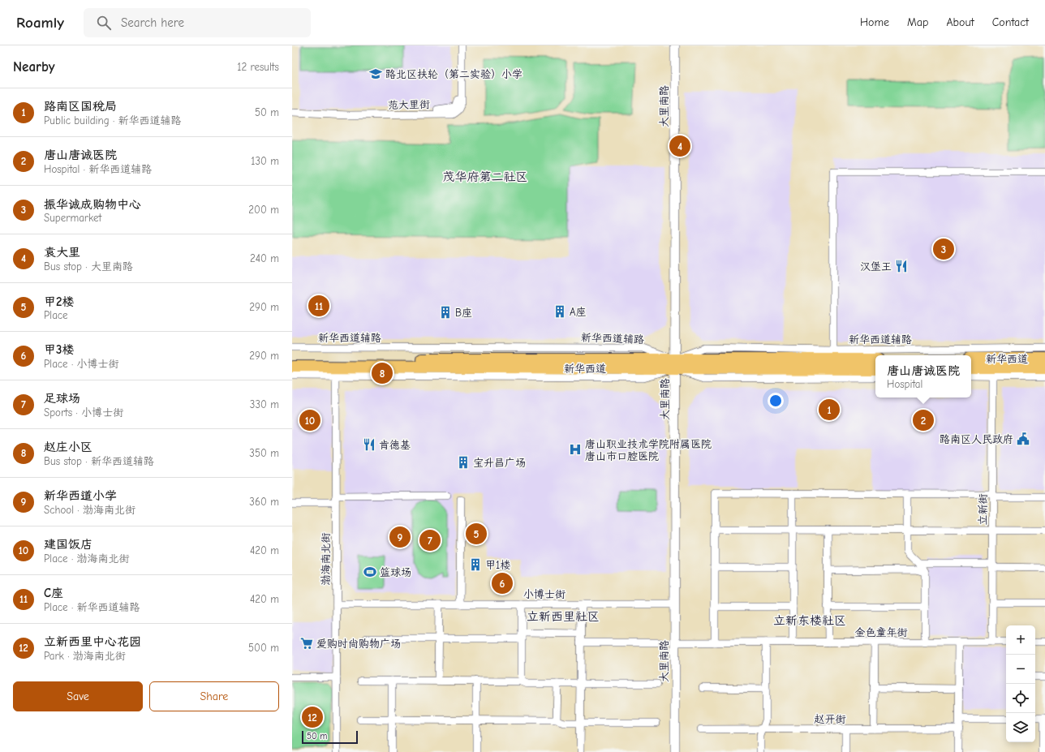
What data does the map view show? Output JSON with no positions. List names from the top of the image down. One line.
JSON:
{"streets":{"main road":["新华西道"],"street":["范大里街","大里南路","新华西道辅路","立新街","渤海南北街","小博士街","金色童年街","赵开街"]},"crossings":[["大里南路","新华西道辅路"],["大里南路","新华西道"],["大里南路","小博士街"],["大里南路","金色童年街"],["新华西道辅路","新华西道"],["新华西道","渤海南北街"],["立新街","金色童年街"],["渤海南北街","小博士街"]],"districts":["茂华府第二社区","立新西里社区","立新东楼社区"],"places":{"school or university":["路北区扶轮（第二实验）小学"],"restaurant":["汉堡王","肯德基"],"building":["A座","B座","宝升昌广场","甲1楼"],"public building":["路南区人民政府"],"hospital":["唐山职业技术学院附属医院 唐山市口腔医院"],"sports":["篮球场"],"supermarket":["爱购时尚购物广场"]},"scale_bar":"50 m","page":{"header":"Roamly","search":"Search here","nav":["Home","Map","About","Contact"],"heading":["Nearby","12 results"],"list":[{"mark":"1","name":"路南区国税局","note":"Public building · 新华西道辅路","value":"50 m"},{"mark":"2","name":"唐山唐诚医院","note":"Hospital · 新华西道辅路","value":"130 m"},{"mark":"3","name":"振华诚成购物中心","note":"Supermarket","value":"200 m"},{"mark":"4","name":"袁大里","note":"Bus stop · 大里南路","value":"240 m"},{"mark":"5","name":"甲2楼","note":"Place","value":"290 m"},{"mark":"6","name":"甲3楼","note":"Place · 小博士街","value":"290 m"},{"mark":"7","name":"足球场","note":"Sports · 小博士街","value":"330 m"},{"mark":"8","name":"赵庄小区","note":"Bus stop · 新华西道辅路","value":"350 m"},{"mark":"9","name":"新华西道小学","note":"School · 渤海南北街","value":"360 m"},{"mark":"10","name":"建国饭店","note":"Place · 渤海南北街","value":"420 m"},{"mark":"11","name":"C座","note":"Place · 新华西道辅路","value":"420 m"},{"mark":"12","name":"立新西里中心花园","note":"Park · 渤海南北街","value":"500 m"}],"pins":["4","3","11","8","1","2","10","5","9","7","6","12"],"popup":["唐山唐诚医院","Hospital"],"map_buttons":["+","−"],"buttons":["Save","Share"],"scale":"50 m"}}
